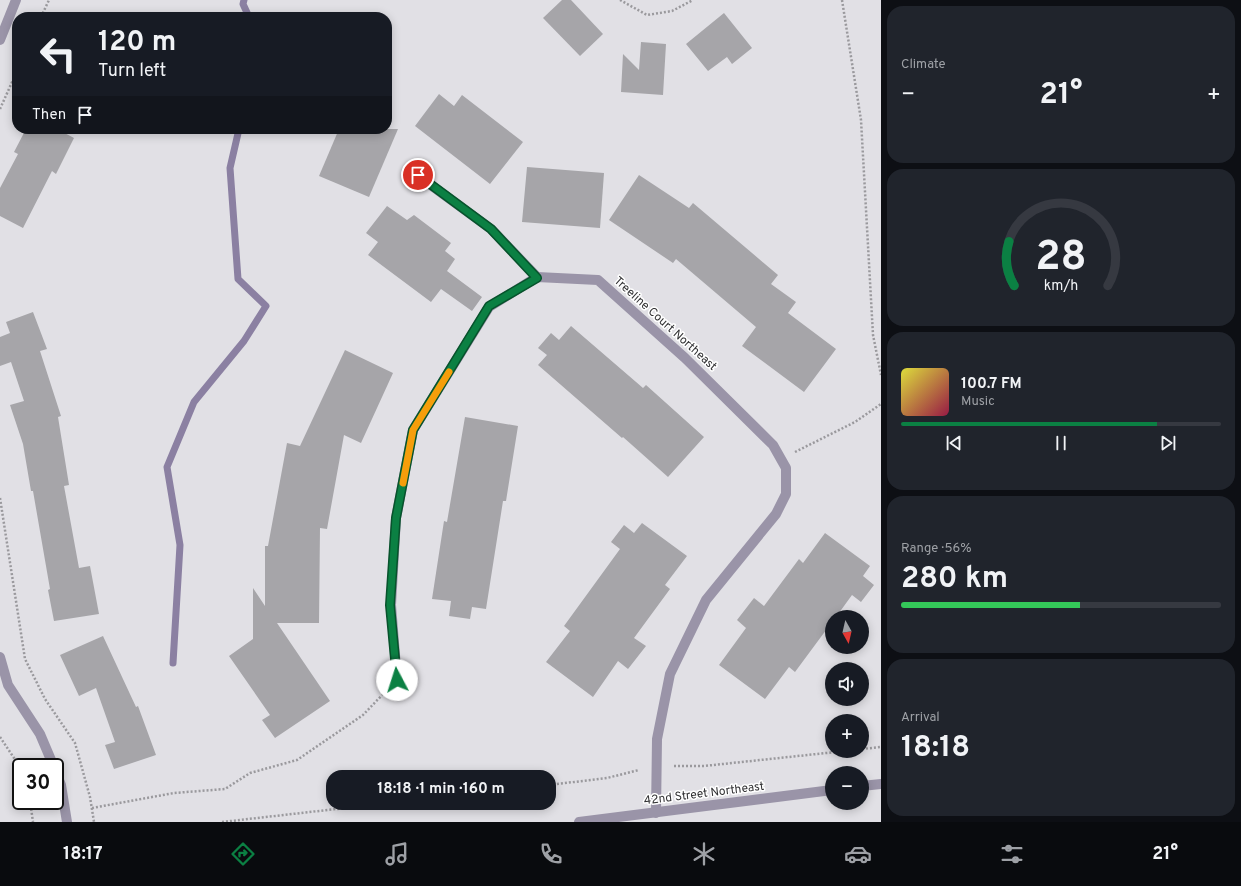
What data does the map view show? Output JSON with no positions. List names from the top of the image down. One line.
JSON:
{"streets":{"street":["Treeline Court Northeast","42nd Street Northeast"]},"crossings":[["Treeline Court Northeast","42nd Street Northeast"]],"north":"bottom","page":{"tile":["Climate",["Range · 56%","280 km"],["Arrival","18:18"]],"turn":["120 m","Turn left"],"heat":["−","21°","+"],"then":"Then","song":["100.7 FM","Music"],"map_buttons":["+","−"],"limit":"30","trip":"18:18 · 1 min · 160 m","tabs":["18:17","21°"],"gauge":["28","km/h"]}}
